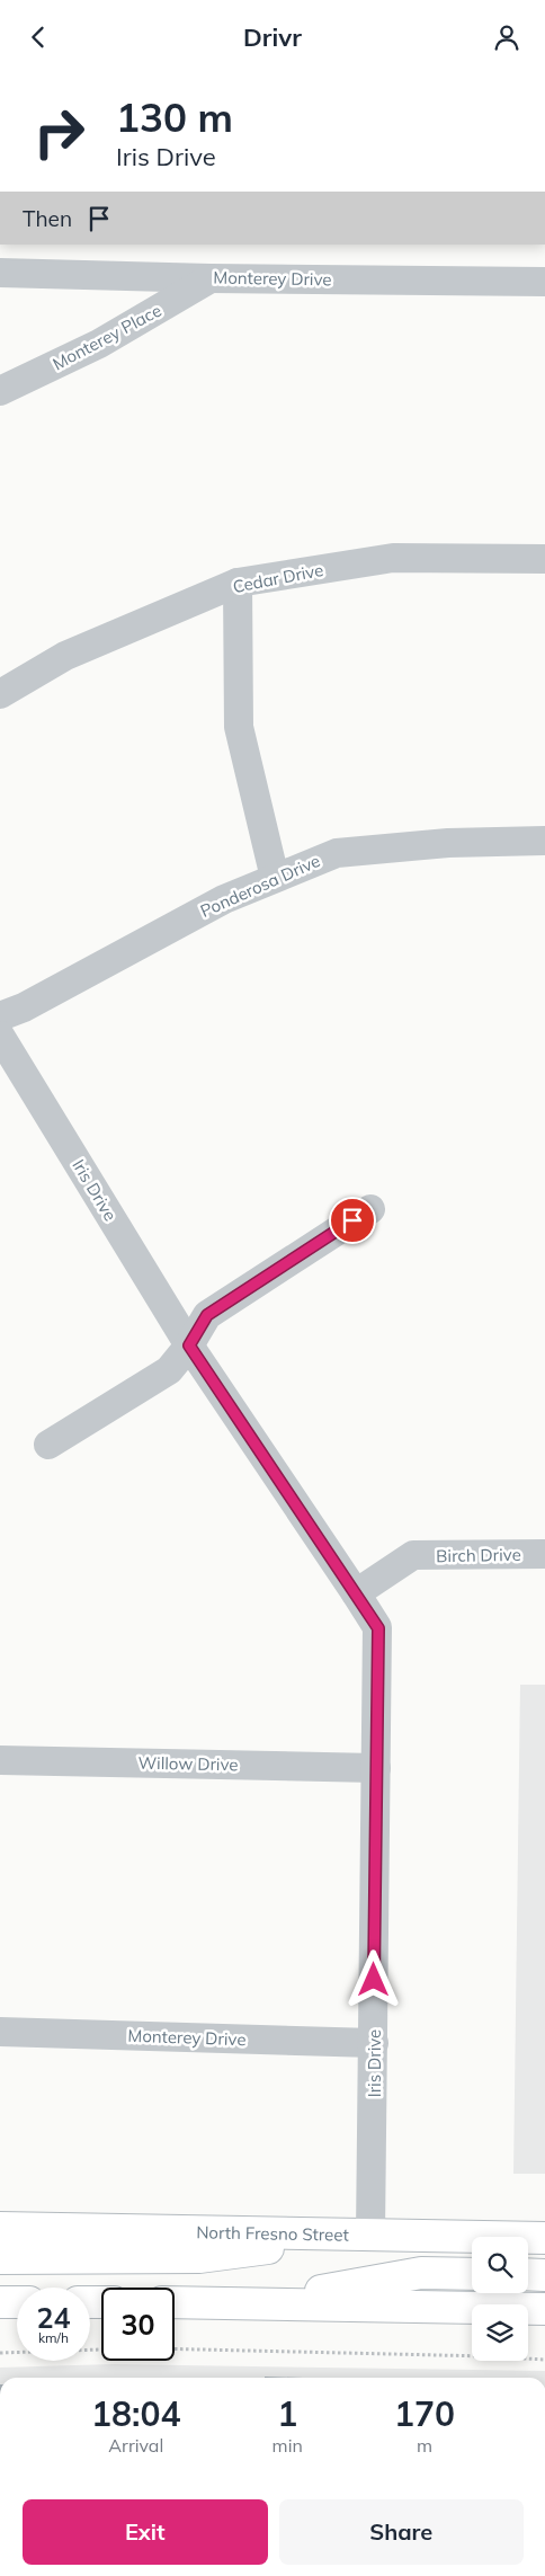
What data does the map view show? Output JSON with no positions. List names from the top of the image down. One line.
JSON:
{"streets":{"main road":["North Fresno Street"],"street":["Monterey Drive","Monterey Place","Cedar Drive","Ponderosa Drive","Iris Drive","Birch Drive","Willow Drive"]},"crossings":[["Monterey Drive","Monterey Place"],["Monterey Drive","Iris Drive"],["Iris Drive","Birch Drive"],["Iris Drive","Willow Drive"],["Iris Drive","North Fresno Street"]],"page":{"header":"Drivr","turn":["130 m","Iris Drive"],"then":"Then","speed":"24 km/h","limit":"30","eta":["18:04","Arrival","1","min","170","m"],"buttons":["Exit","Share"]}}
